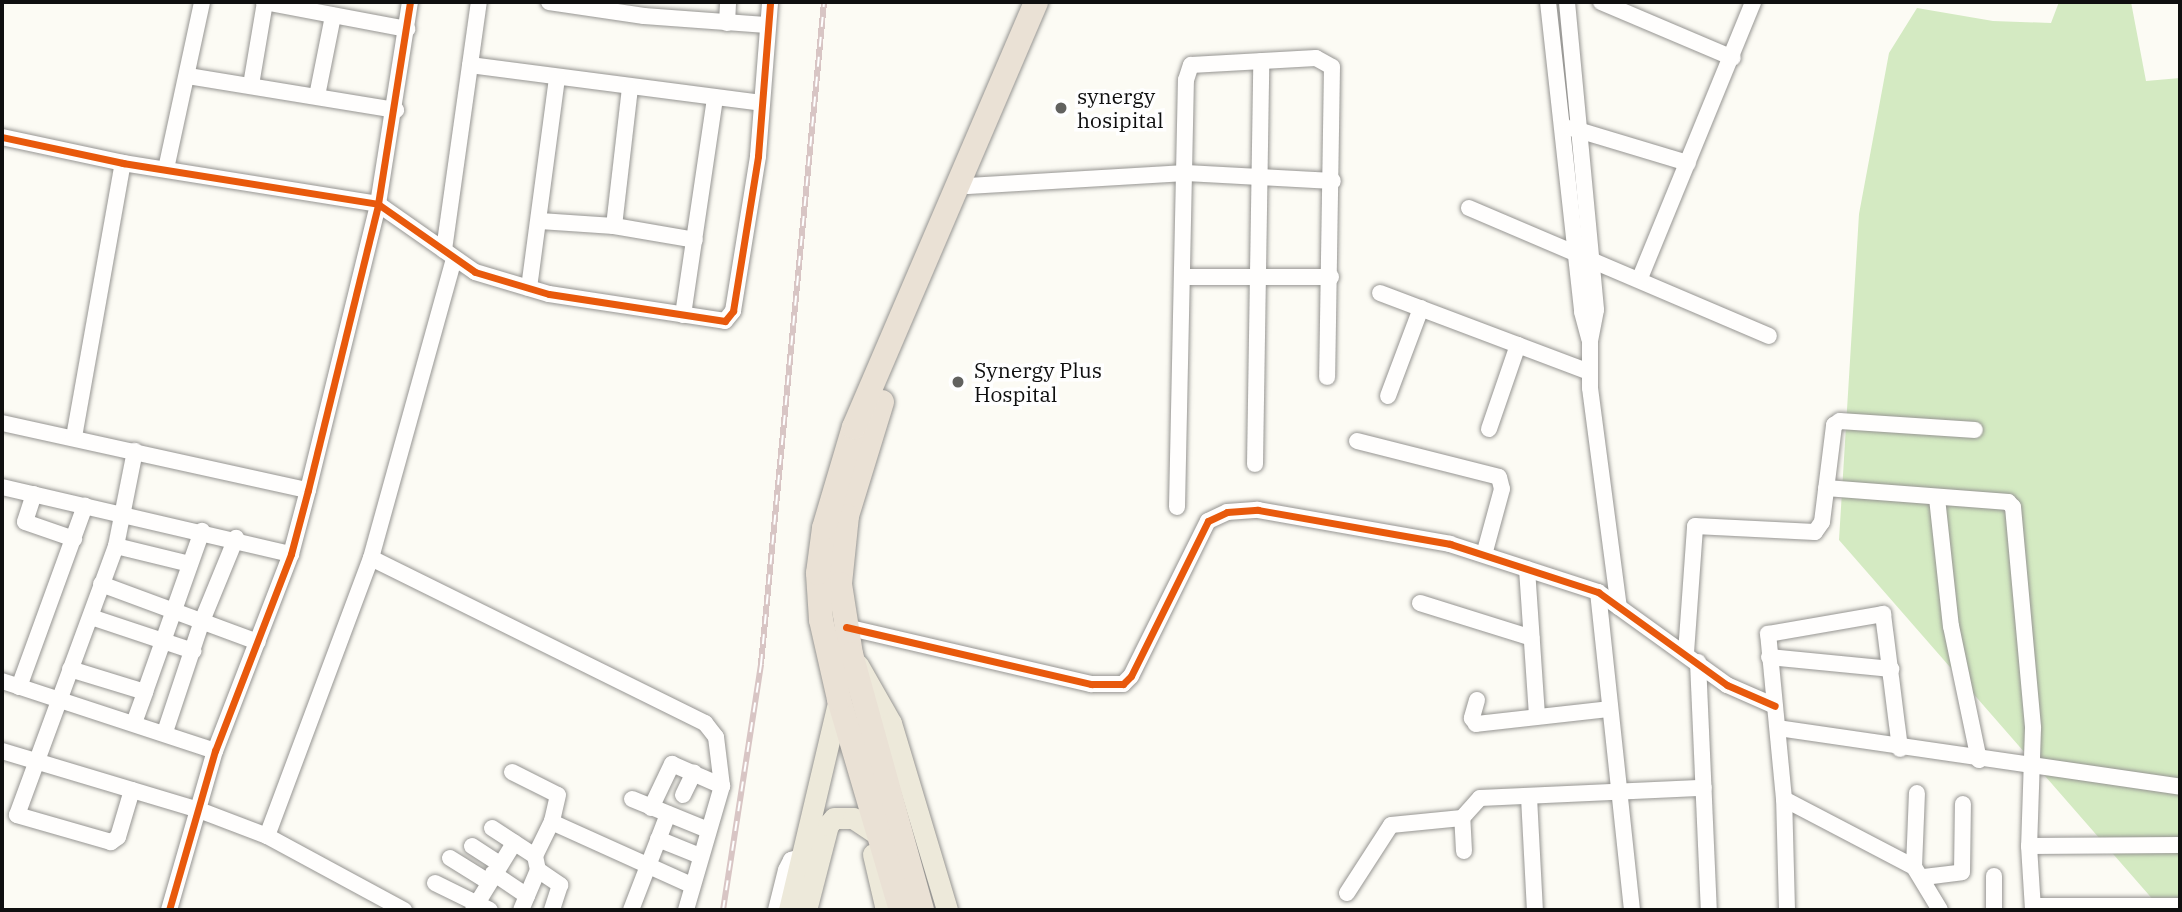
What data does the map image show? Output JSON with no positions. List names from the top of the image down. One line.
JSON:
{"places":["synergy hosipital","Synergy Plus Hospital"]}
